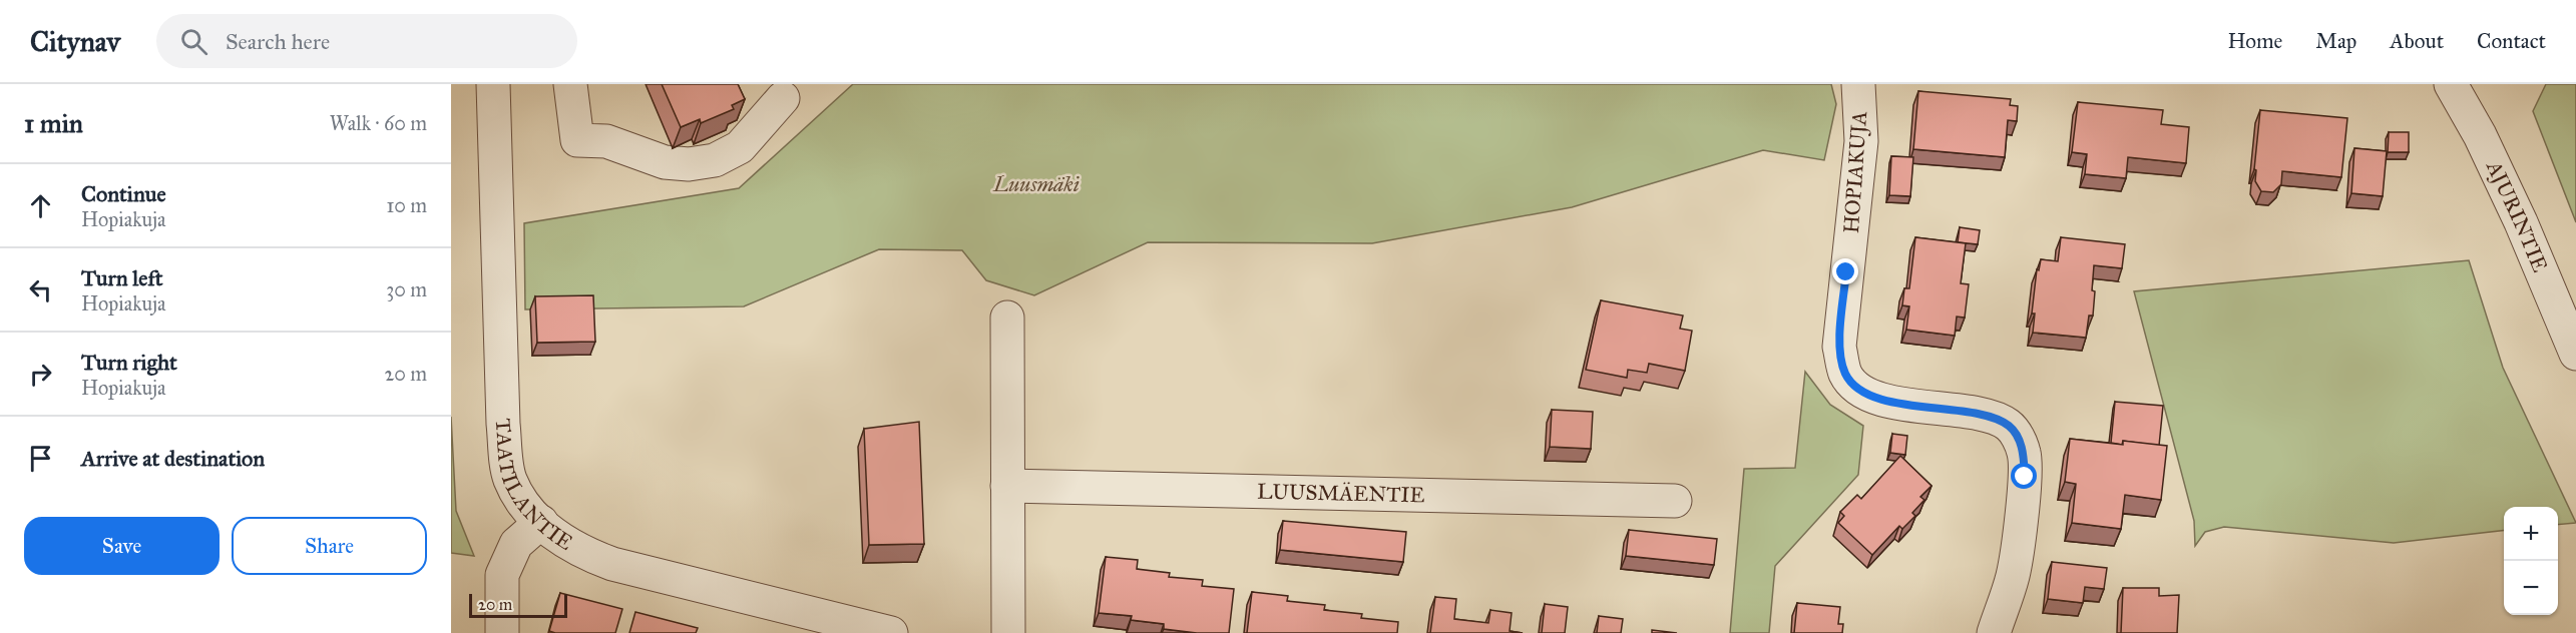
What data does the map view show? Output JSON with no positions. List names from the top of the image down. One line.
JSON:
{"streets":{"street":["HOPIAKUJA","AJURINTIE","TAATILANTIE","LUUSMÄENTIE"]},"parks":["Luusmäki"],"scale_bar":"20 m","page":{"header":"Citynav","search":"Search here","nav":["Home","Map","About","Contact"],"heading":["1 min","Walk · 60 m"],"list":[["Continue","Hopiakuja","10 m"],["Turn left","Hopiakuja","30 m"],["Turn right","Hopiakuja","20 m"],"Arrive at destination"],"buttons":["Save","Share"],"map_buttons":["+","−"],"scale":"20 m"}}
